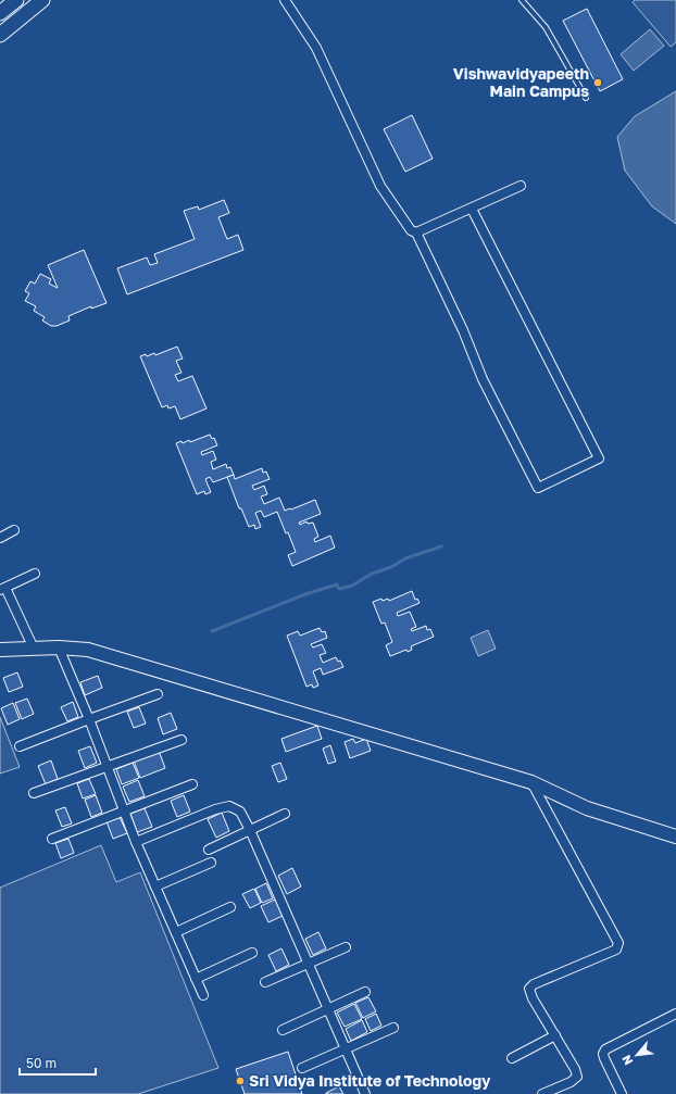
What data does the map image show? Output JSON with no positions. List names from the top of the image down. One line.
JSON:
{"places":["Vishwavidyapeeth Main Campus","Sri Vidya Institute of Technology"],"scale_bar":"50 m","north":"bottom left"}
